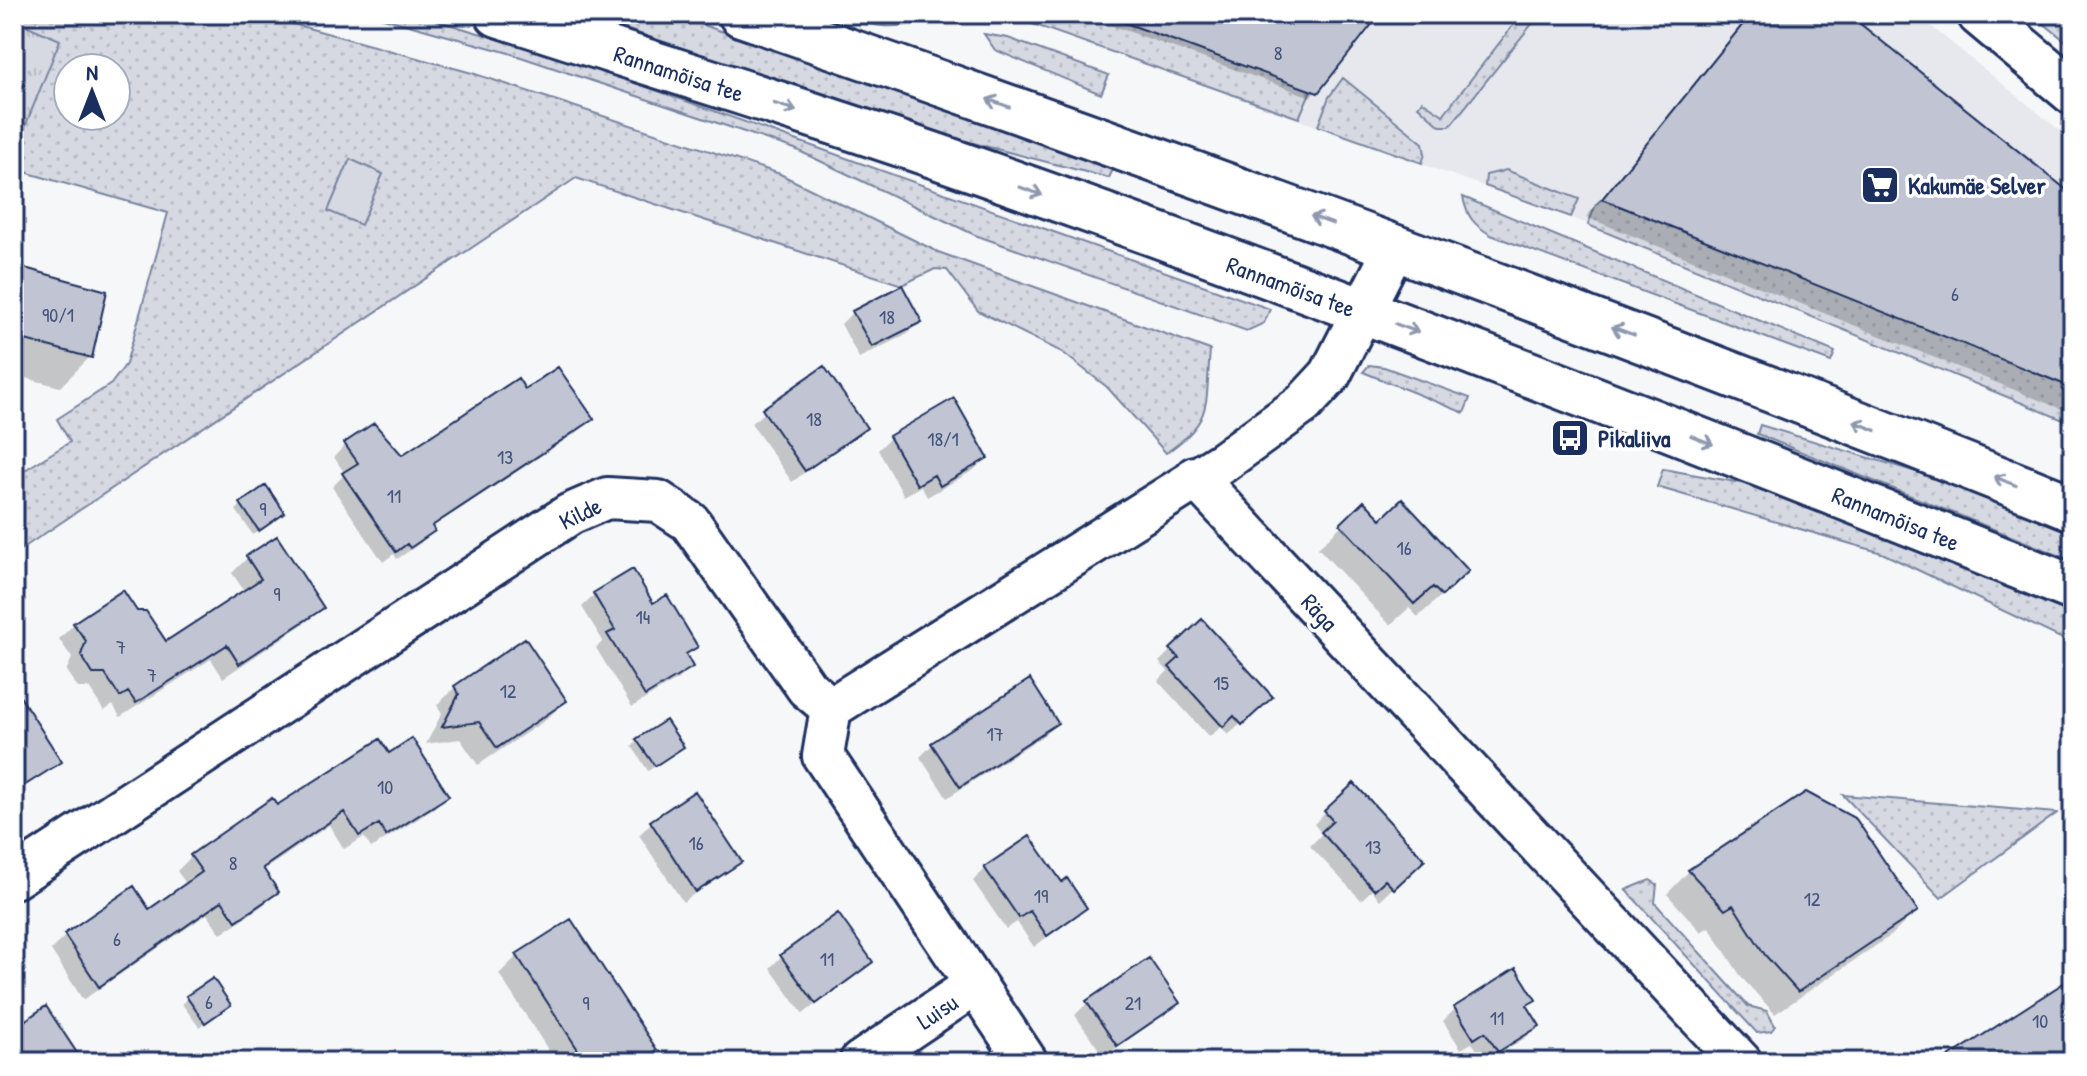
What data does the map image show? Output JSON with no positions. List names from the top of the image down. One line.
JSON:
{"streets":{"main road":["Rannamõisa tee"],"street":["Kilde","Räga","Luisu"]},"places":{"supermarket":["Kakumäe Selver"],"bus stop":["Pikaliiva"]},"house_numbers":["8","6","90/1","18","18","18/1","13","11","9","16","9","14","7","7","15","12","17","10","16","13","8","19","12","6","11","6","9","21","11","10"],"north":"top"}
